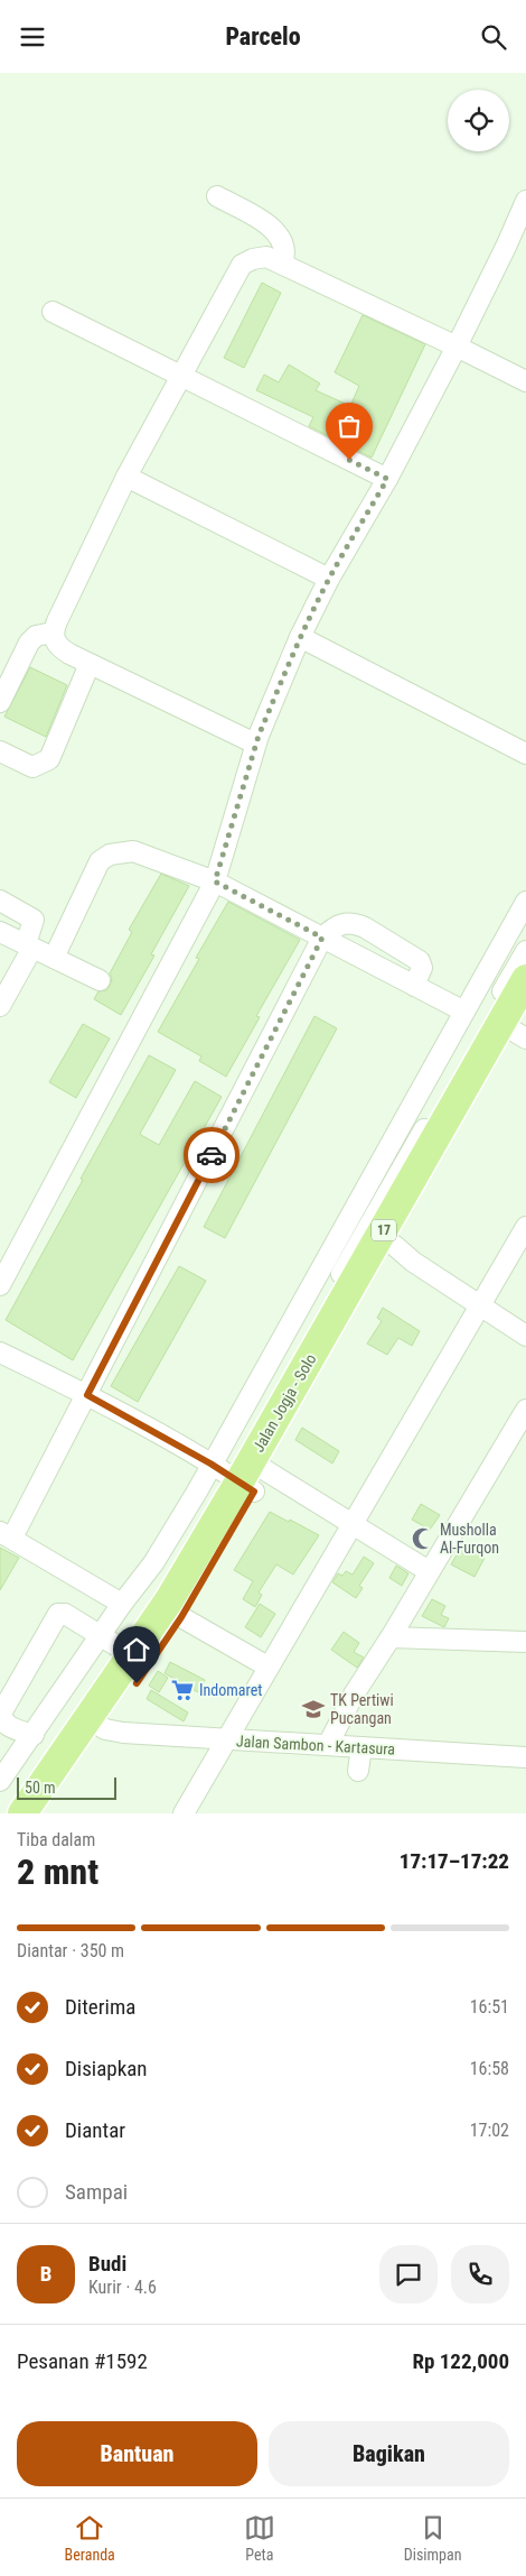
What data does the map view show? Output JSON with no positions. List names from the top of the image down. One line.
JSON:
{"streets":{"highway":["17","Jalan Jogja - Solo"],"street":["Jalan Sambon - Kartasura"]},"crossings":[["Jalan Jogja - Solo","Jalan Sambon - Kartasura"]],"places":{"mosque":["Musholla Al-Furqon"],"supermarket":["Indomaret"],"school or university":["TK Pertiwi Pucangan"]},"scale_bar":"50 m","page":{"header":"Parcelo","scale":"50 m","heading":["2 mnt","Tiba dalam","17:17–17:22"],"panel":["Budi","Kurir · 4.6","Pesanan #1592","Rp 122,000"],"bar":"Diantar · 350 m","list":[["Diterima","16:51"],["Disiapkan","16:58"],["Diantar","17:02"],"Sampai"],"round":"B","buttons":["Bantuan","Bagikan"],"tabs":["Beranda","Peta","Disimpan"]}}
